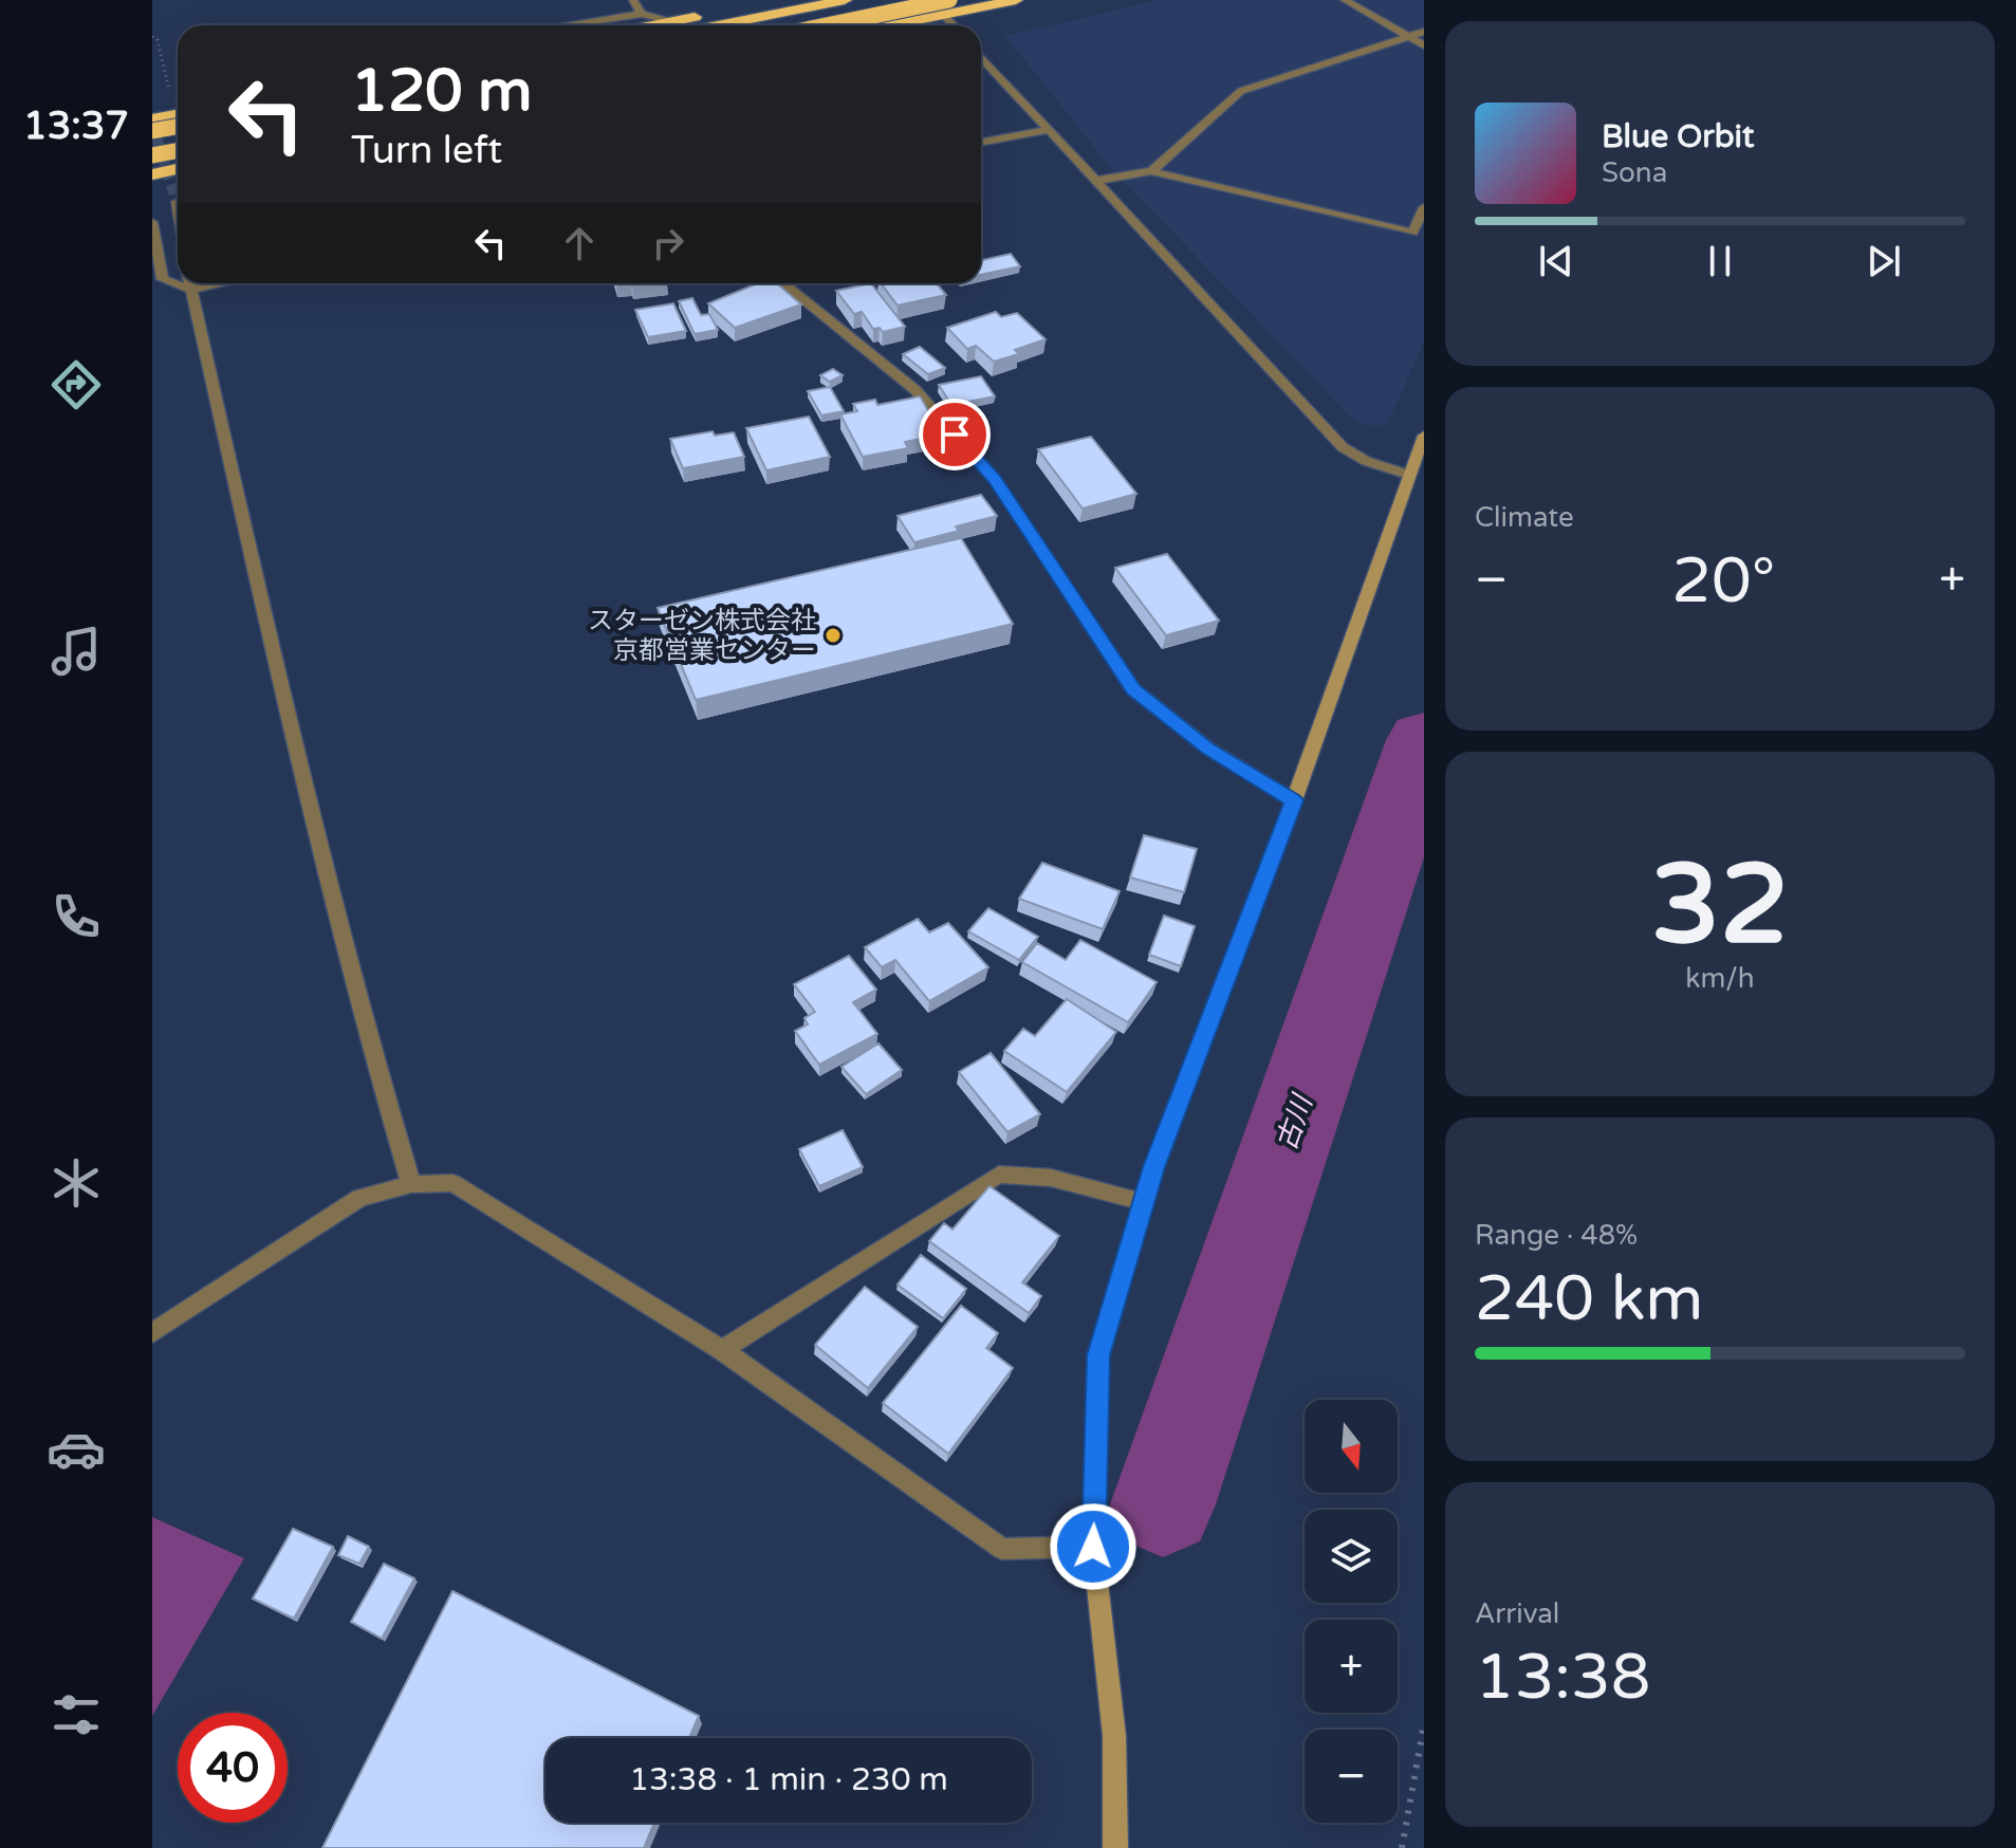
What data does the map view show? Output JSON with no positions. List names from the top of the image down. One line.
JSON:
{"water":["古川"],"places":["スターゼン株式会社 京都営業センター"],"north":"bottom","page":{"tabs":"13:37","turn":["120 m","Turn left"],"song":["Blue Orbit","Sona"],"tile":["Climate",["32","km/h"],["Range · 48%","240 km"],["Arrival","13:38"]],"heat":["−","20°","+"],"map_buttons":["+","−"],"limit":"40","trip":"13:38 · 1 min · 230 m"}}
